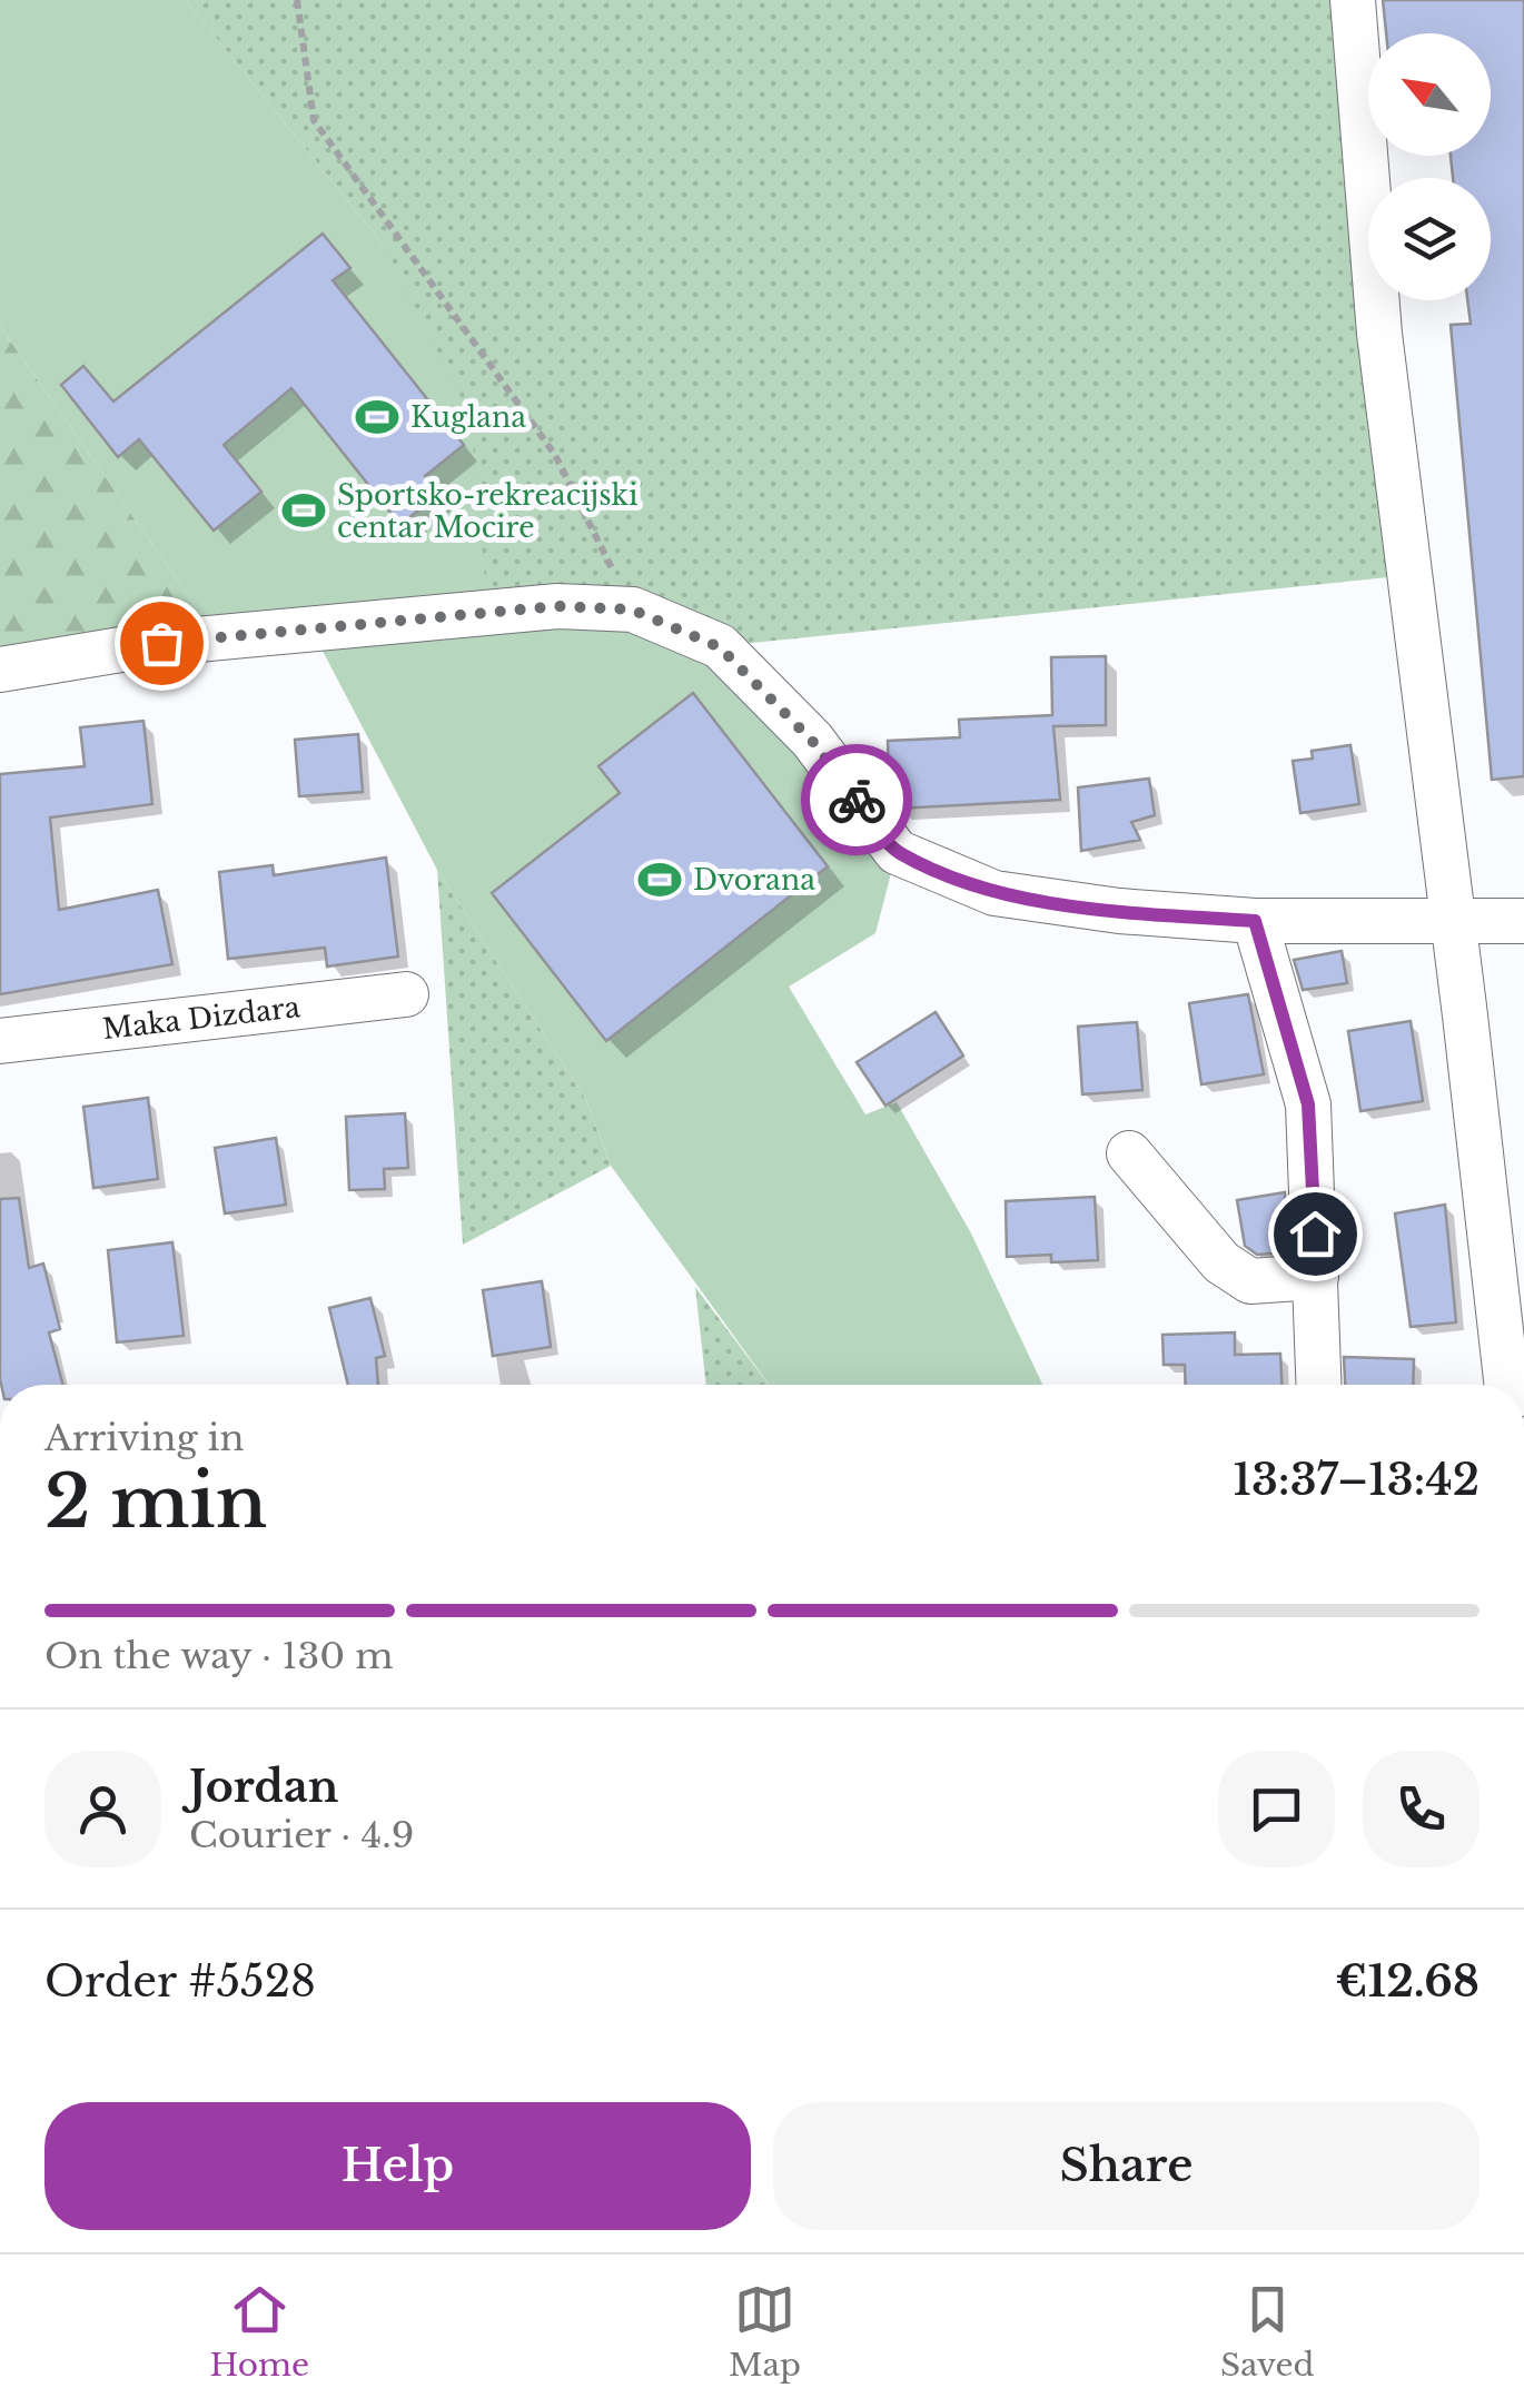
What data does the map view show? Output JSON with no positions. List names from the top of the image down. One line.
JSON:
{"streets":{"street":["Maka Dizdara"]},"places":{"sports":["Kuglana","Sportsko-rekreacijski centar Mocire","Dvorana"]},"north":"top left","page":{"heading":["2 min","Arriving in","13:37–13:42"],"panel":["Jordan","Courier · 4.9","Order #5528","€12.68"],"bar":"On the way · 130 m","buttons":["Help","Share"],"tabs":["Home","Map","Saved"]}}
